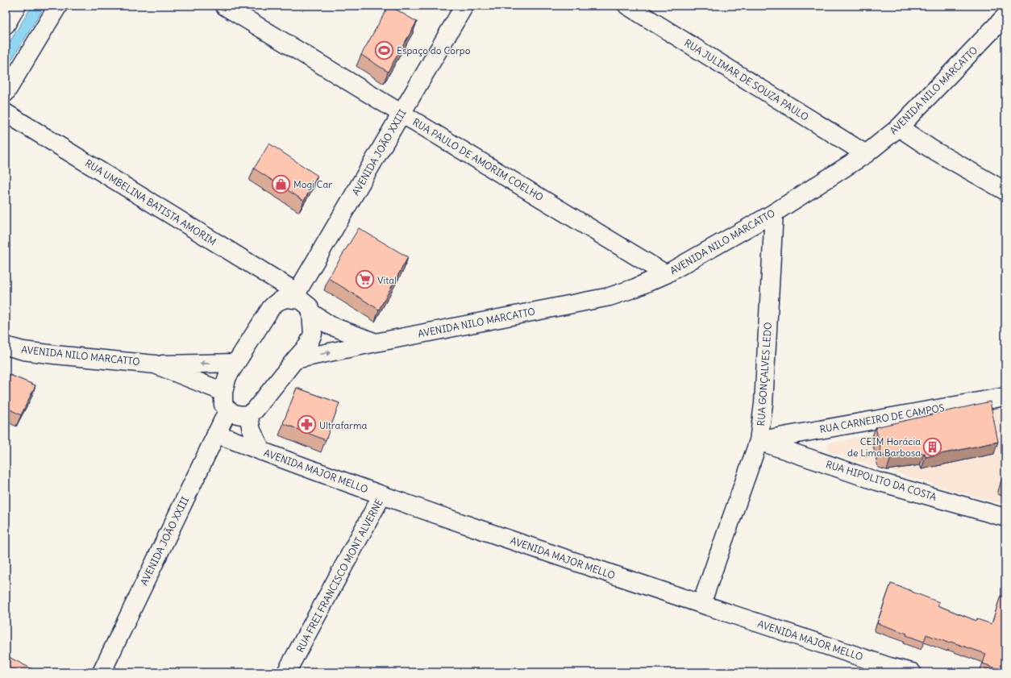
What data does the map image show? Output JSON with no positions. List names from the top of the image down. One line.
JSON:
{"streets":{"street":["RUA JULIMAR DE SOUZA PAULO","AVENIDA NILO MARCATTO","AVENIDA JOÃO XXIII","RUA PAULO DE AMORIM COELHO","RUA UMBELINA BATISTA AMORIM","RUA GONÇALVES LEDO","RUA CARNEIRO DE CAMPOS","AVENIDA MAJOR MELLO","RUA HIPOLITO DA COSTA","RUA FREI FRANCISCO MONT ALVERNE"]},"crossings":[["RUA JULIMAR DE SOUZA PAULO","AVENIDA NILO MARCATTO"],["AVENIDA NILO MARCATTO","RUA PAULO DE AMORIM COELHO"],["AVENIDA NILO MARCATTO","RUA GONÇALVES LEDO"],["AVENIDA JOÃO XXIII","RUA PAULO DE AMORIM COELHO"],["AVENIDA JOÃO XXIII","RUA UMBELINA BATISTA AMORIM"],["AVENIDA JOÃO XXIII","AVENIDA MAJOR MELLO"],["RUA GONÇALVES LEDO","RUA CARNEIRO DE CAMPOS"],["RUA GONÇALVES LEDO","AVENIDA MAJOR MELLO"],["RUA GONÇALVES LEDO","RUA HIPOLITO DA COSTA"],["RUA CARNEIRO DE CAMPOS","RUA HIPOLITO DA COSTA"],["AVENIDA MAJOR MELLO","RUA FREI FRANCISCO MONT ALVERNE"]],"places":{"sports":["Espaço do Corpo"],"shop":["Mogi Car"],"supermarket":["Vital"],"pharmacy":["Ultrafarma"],"building":["CEIM Horácia de Lima Barbosa"]}}
